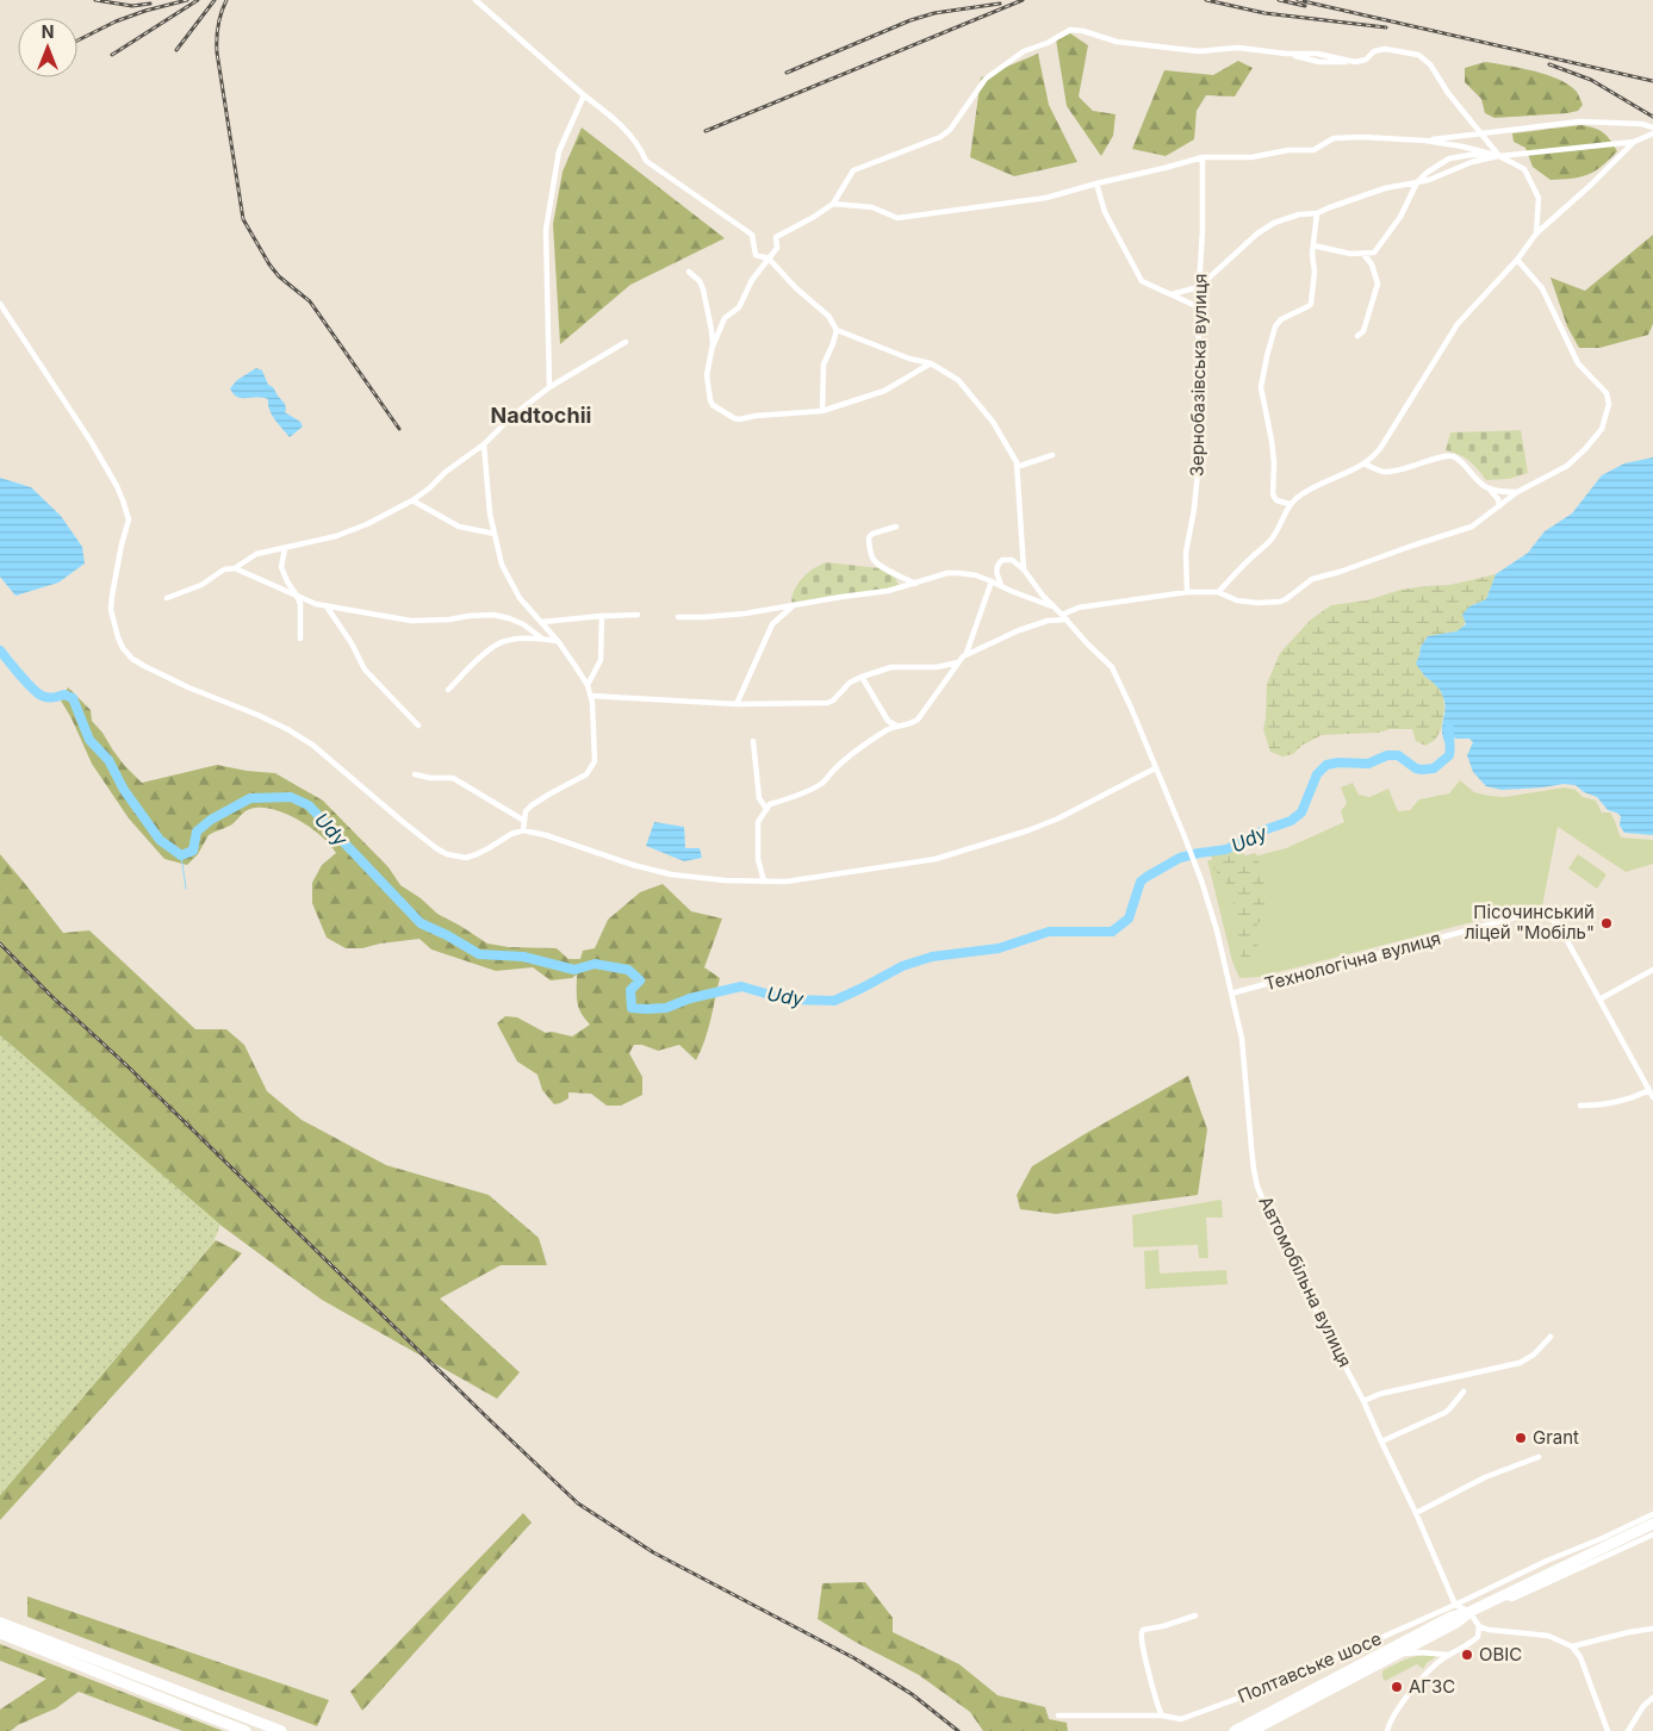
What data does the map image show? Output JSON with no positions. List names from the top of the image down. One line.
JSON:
{"streets":{"street":["Зернобазівська вулиця","Технологічна вулиця","Автомобільна вулиця","Полтавське шосе"]},"crossings":[["Технологічна вулиця","Автомобільна вулиця"],["Автомобільна вулиця","Полтавське шосе"]],"districts":["Nadtochii"],"water":["Udy"],"places":["Пісочинський ліцей \"Мобіль\"","Grant","ОВІС","АГЗС"],"north":"top"}
